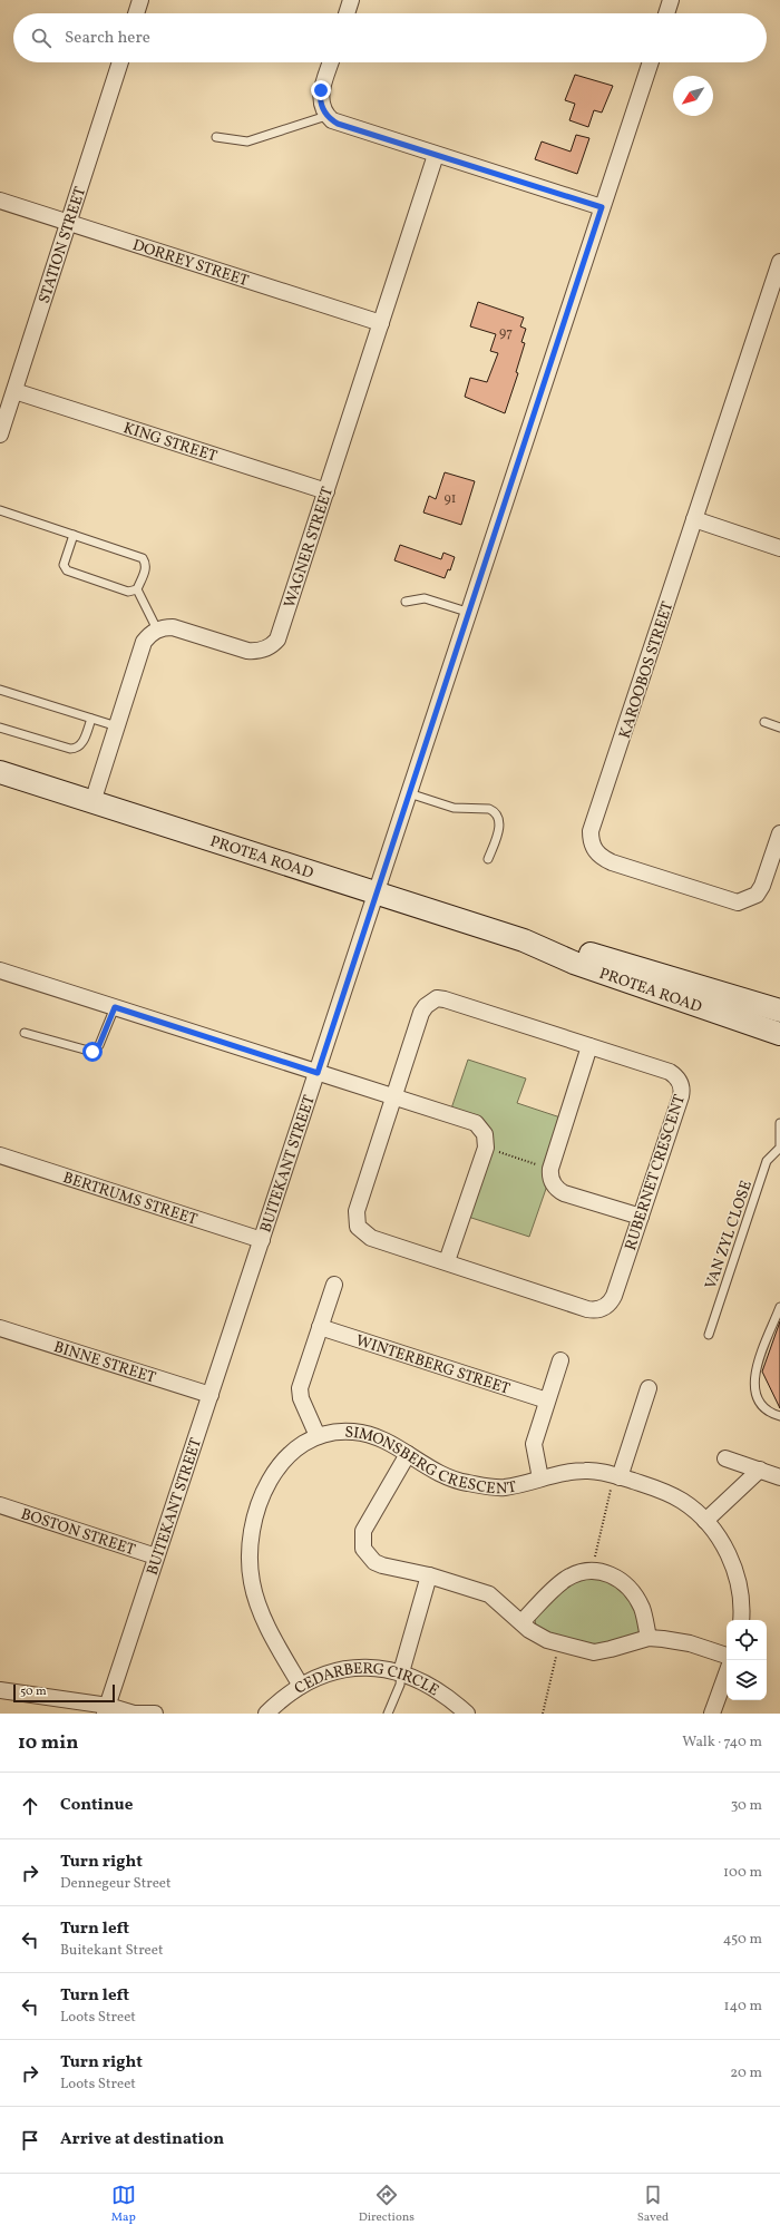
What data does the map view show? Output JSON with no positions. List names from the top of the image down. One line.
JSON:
{"streets":{"street":["STATION STREET","DORREY STREET","KING STREET","WAGNER STREET","KAROOBOS STREET","PROTEA ROAD","BUITEKANT STREET","RUBERNET CRESCENT","BERTRUMS STREET","BINNE STREET","WINTERBERG STREET","SIMONSBERG CRESCENT","BOSTON STREET","CEDARBERG CIRCLE"],"lane":["VAN ZYL CLOSE"]},"crossings":[["STATION STREET","DORREY STREET"],["STATION STREET","KING STREET"],["DORREY STREET","WAGNER STREET"],["KING STREET","WAGNER STREET"],["PROTEA ROAD","BUITEKANT STREET"],["BUITEKANT STREET","BERTRUMS STREET"],["BUITEKANT STREET","BINNE STREET"],["BUITEKANT STREET","BOSTON STREET"],["SIMONSBERG CRESCENT","CEDARBERG CIRCLE"]],"house_numbers":["97","91"],"scale_bar":"50 m","north":"bottom left","page":{"search":"Search here","scale":"50 m","heading":["10 min","Walk · 740 m"],"list":[["Continue","30 m"],["Turn right","Dennegeur Street","100 m"],["Turn left","Buitekant Street","450 m"],["Turn left","Loots Street","140 m"],["Turn right","Loots Street","20 m"],"Arrive at destination"],"nav":["Map","Directions","Saved"]}}
